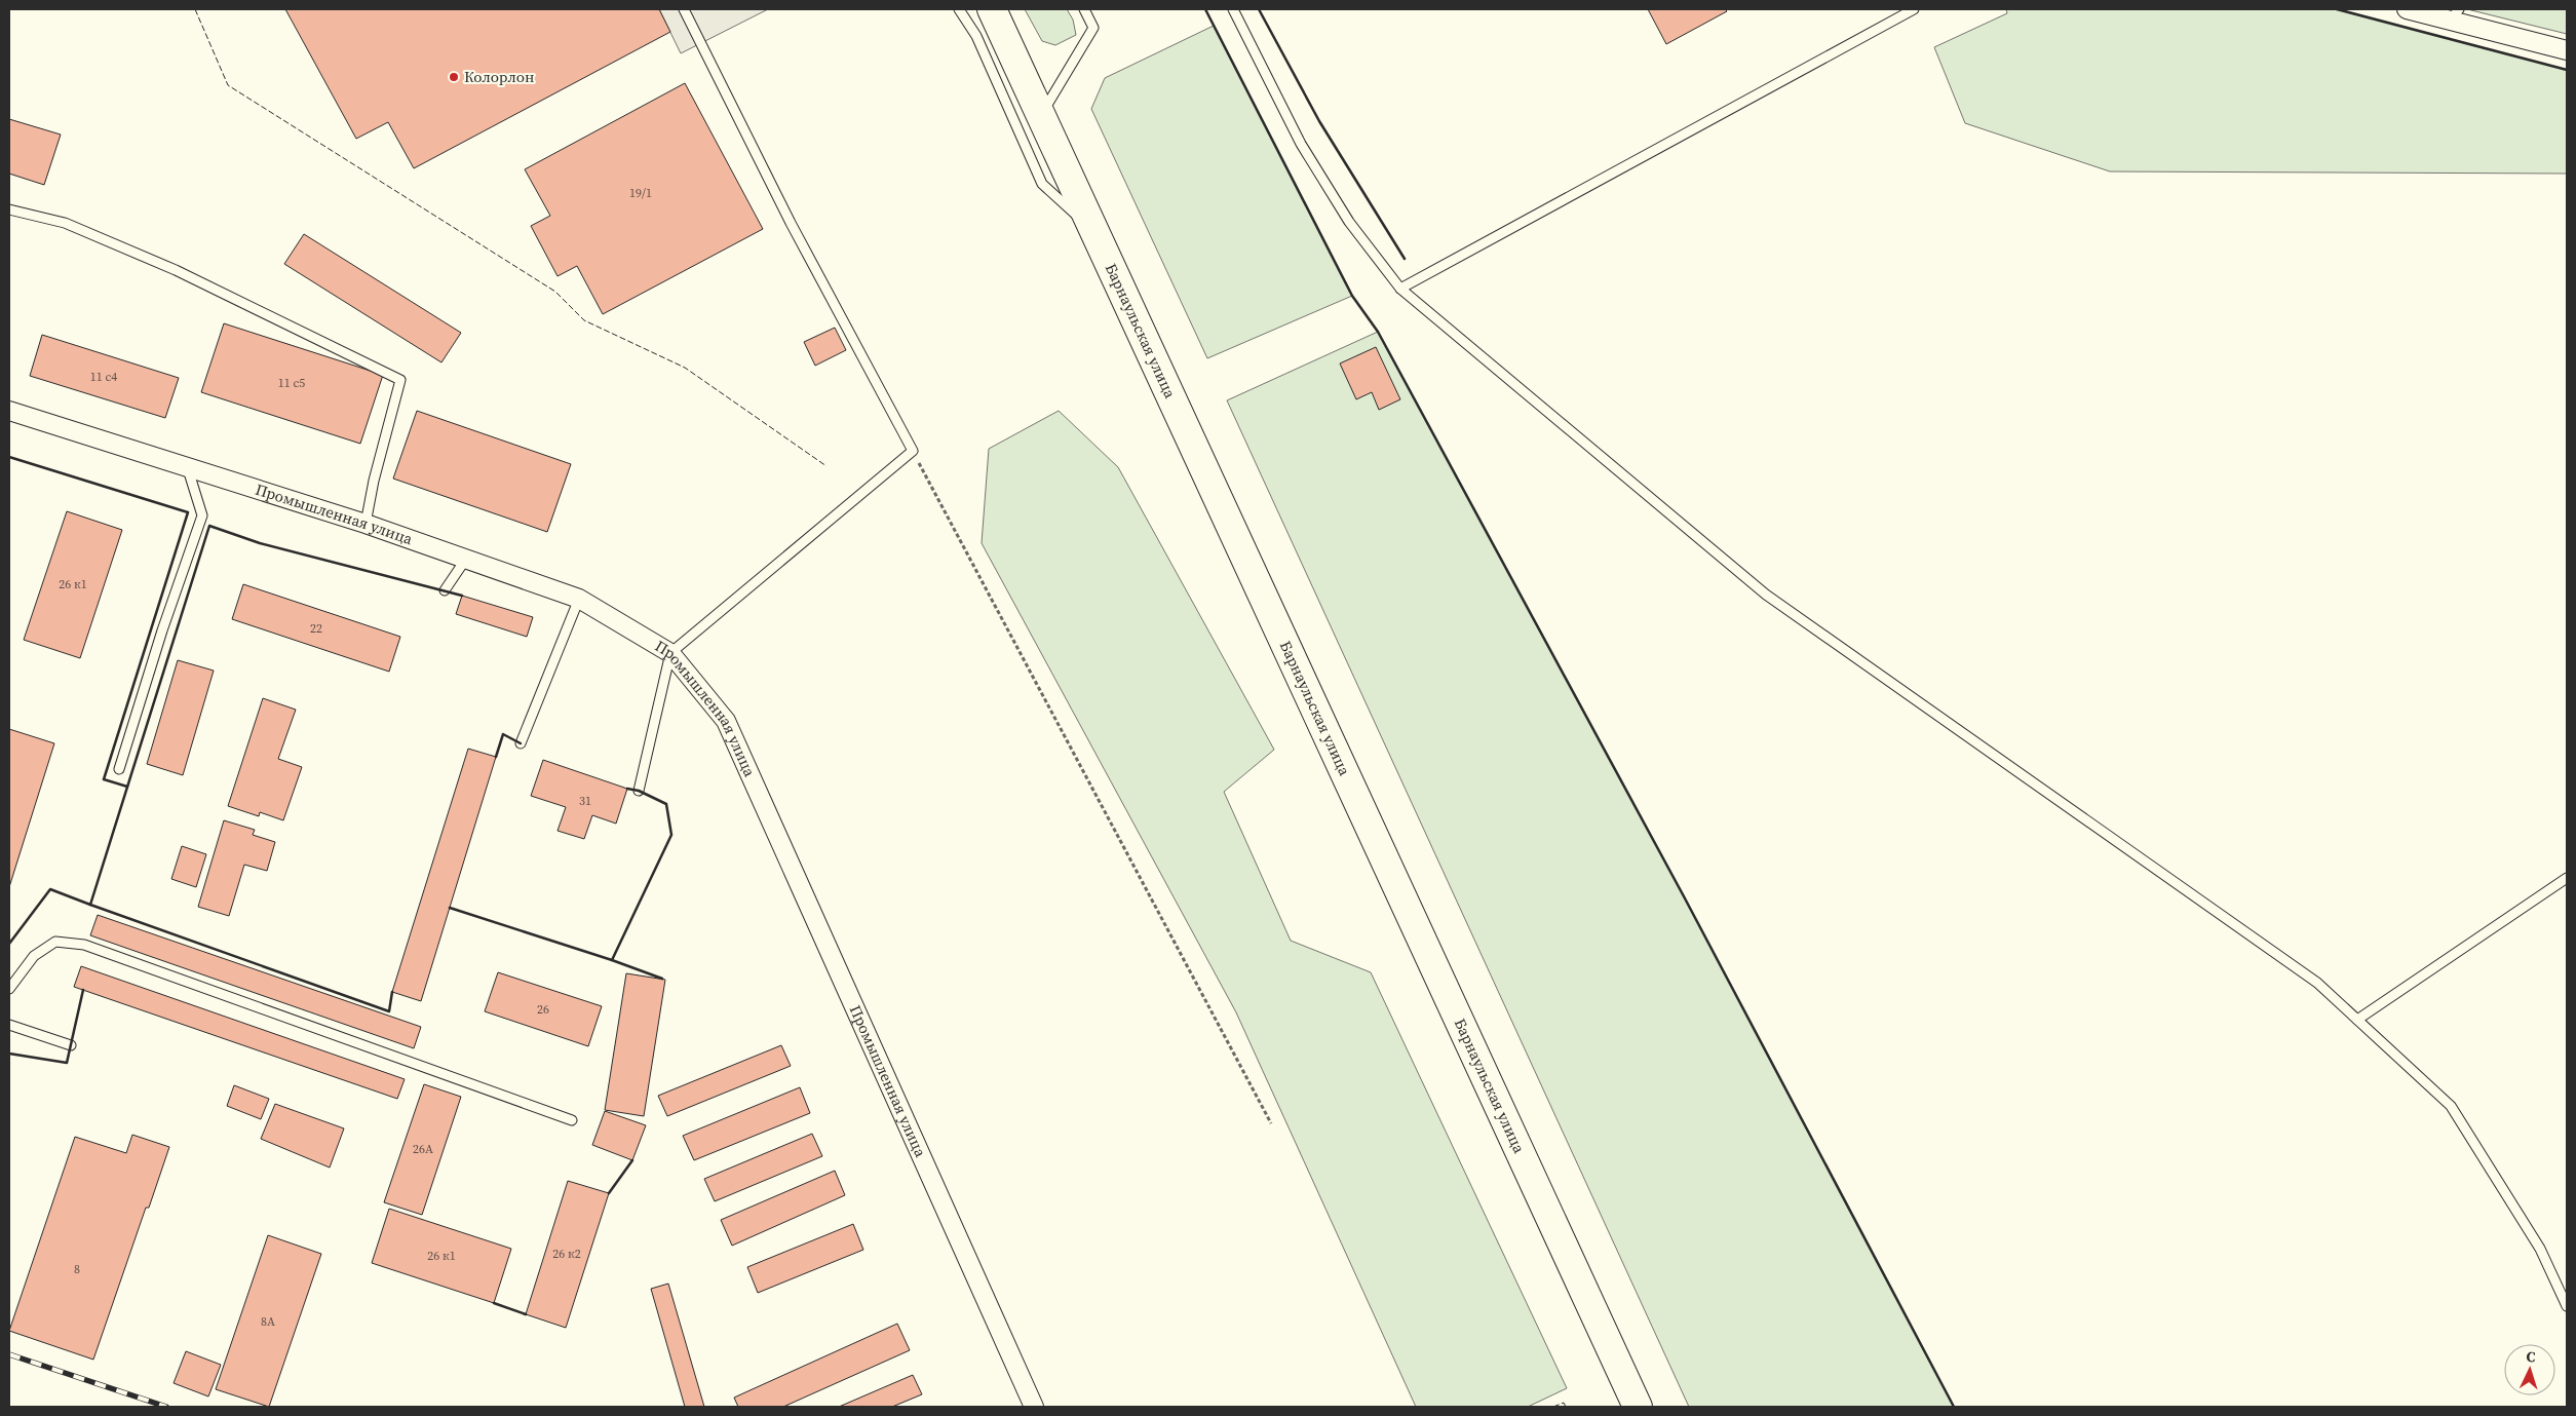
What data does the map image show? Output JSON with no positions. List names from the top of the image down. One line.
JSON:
{"streets":{"highway":["Барнаульская улица"],"street":["Промышленная улица"]},"places":["Колорлон"],"house_numbers":["19/1","11 с4","11 с5","26 к1","22","31","26","26А","26 к2","26 к1","8","8А"],"north":"top"}
